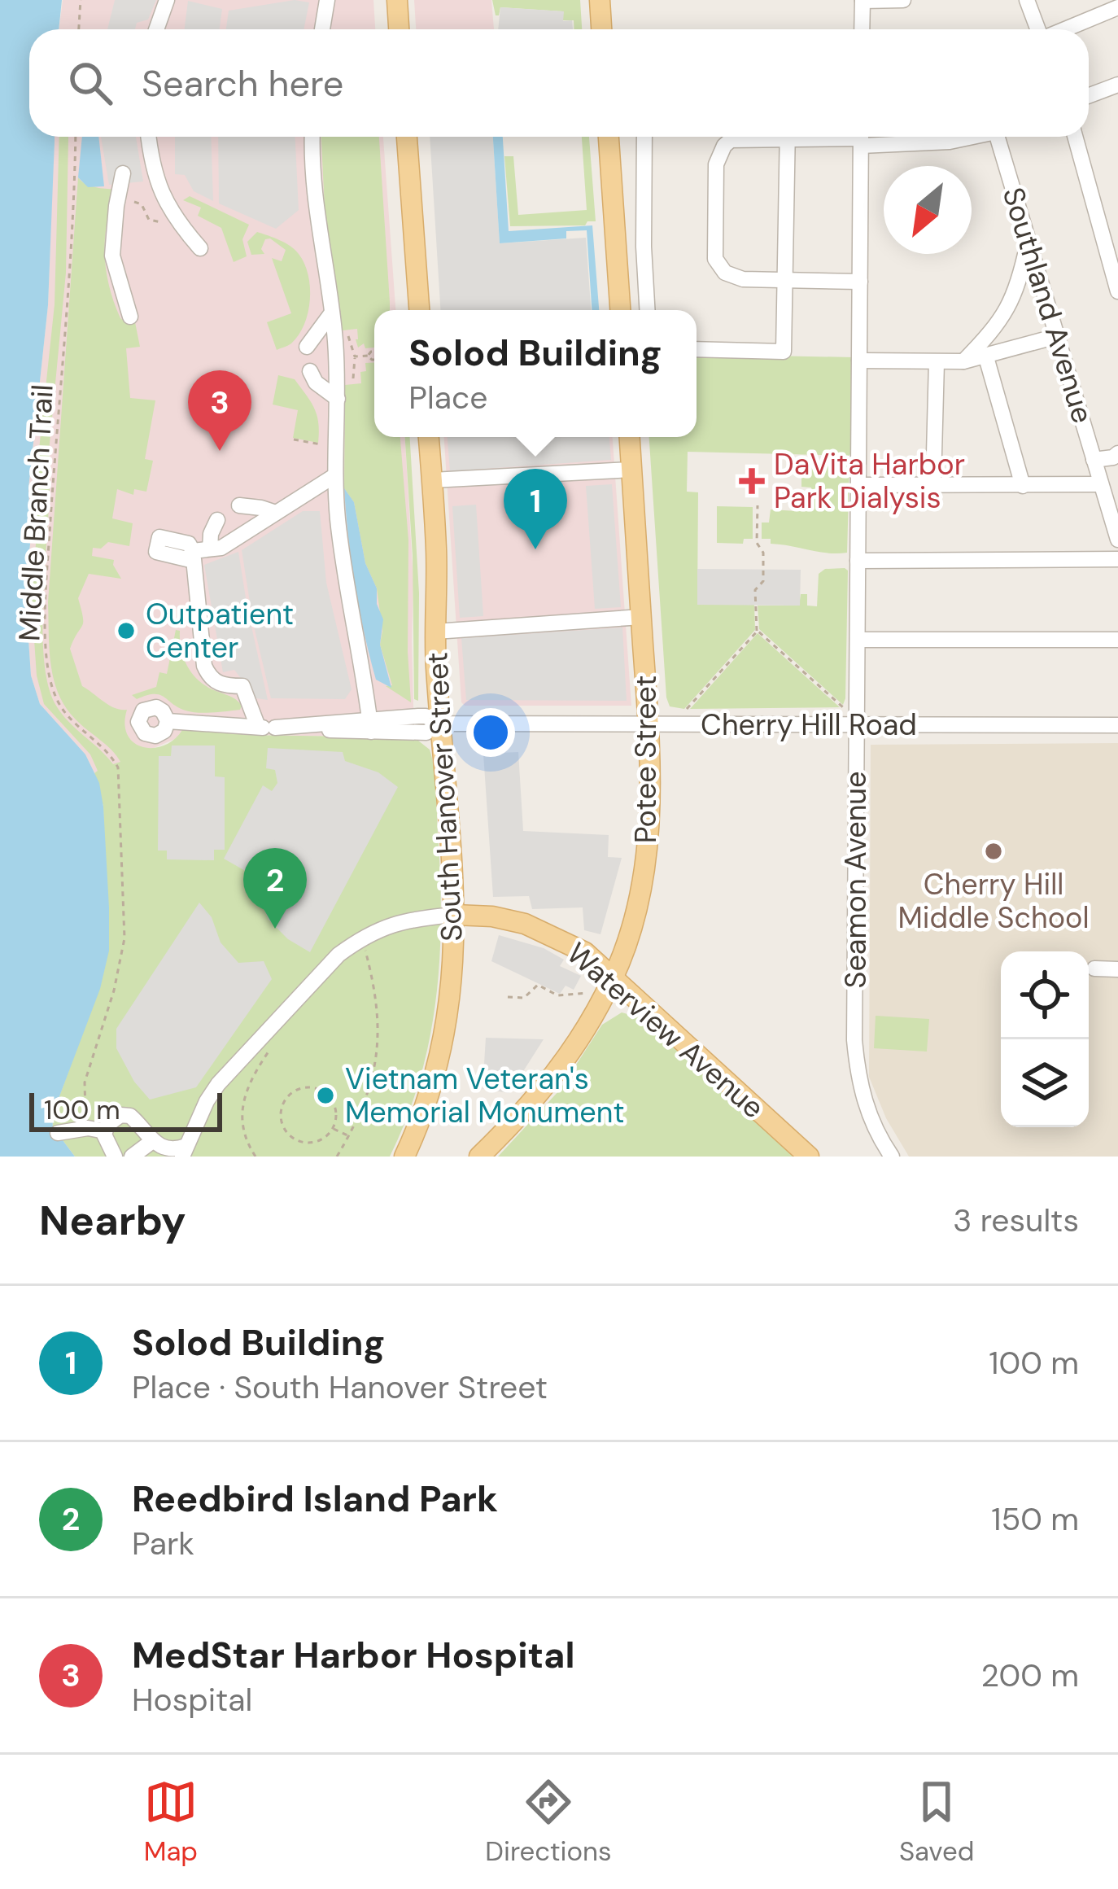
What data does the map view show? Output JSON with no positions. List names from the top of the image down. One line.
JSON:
{"streets":{"main road":["Potee Street","South Hanover Street","Waterview Avenue"],"street":["Southland Avenue","Cherry Hill Road","Seamon Avenue"],"path":["Middle Branch Trail"]},"crossings":[["Cherry Hill Road","Potee Street"],["Cherry Hill Road","South Hanover Street"],["Cherry Hill Road","Seamon Avenue"],["Potee Street","Waterview Avenue"],["South Hanover Street","Waterview Avenue"]],"places":{"health":["DaVita Harbor Park Dialysis"],"other":["Outpatient Center","Cherry Hill Middle School","Vietnam Veteran's Memorial Monument"]},"scale_bar":"100 m","north":"bottom left","page":{"search":"Search here","popup":["Solod Building","Place"],"pins":["3","1","2"],"scale":"100 m","heading":["Nearby","3 results"],"list":[{"mark":"1","name":"Solod Building","note":"Place · South Hanover Street","value":"100 m"},{"mark":"2","name":"Reedbird Island Park","note":"Park","value":"150 m"},{"mark":"3","name":"MedStar Harbor Hospital","note":"Hospital","value":"200 m"}],"nav":["Map","Directions","Saved"]}}
